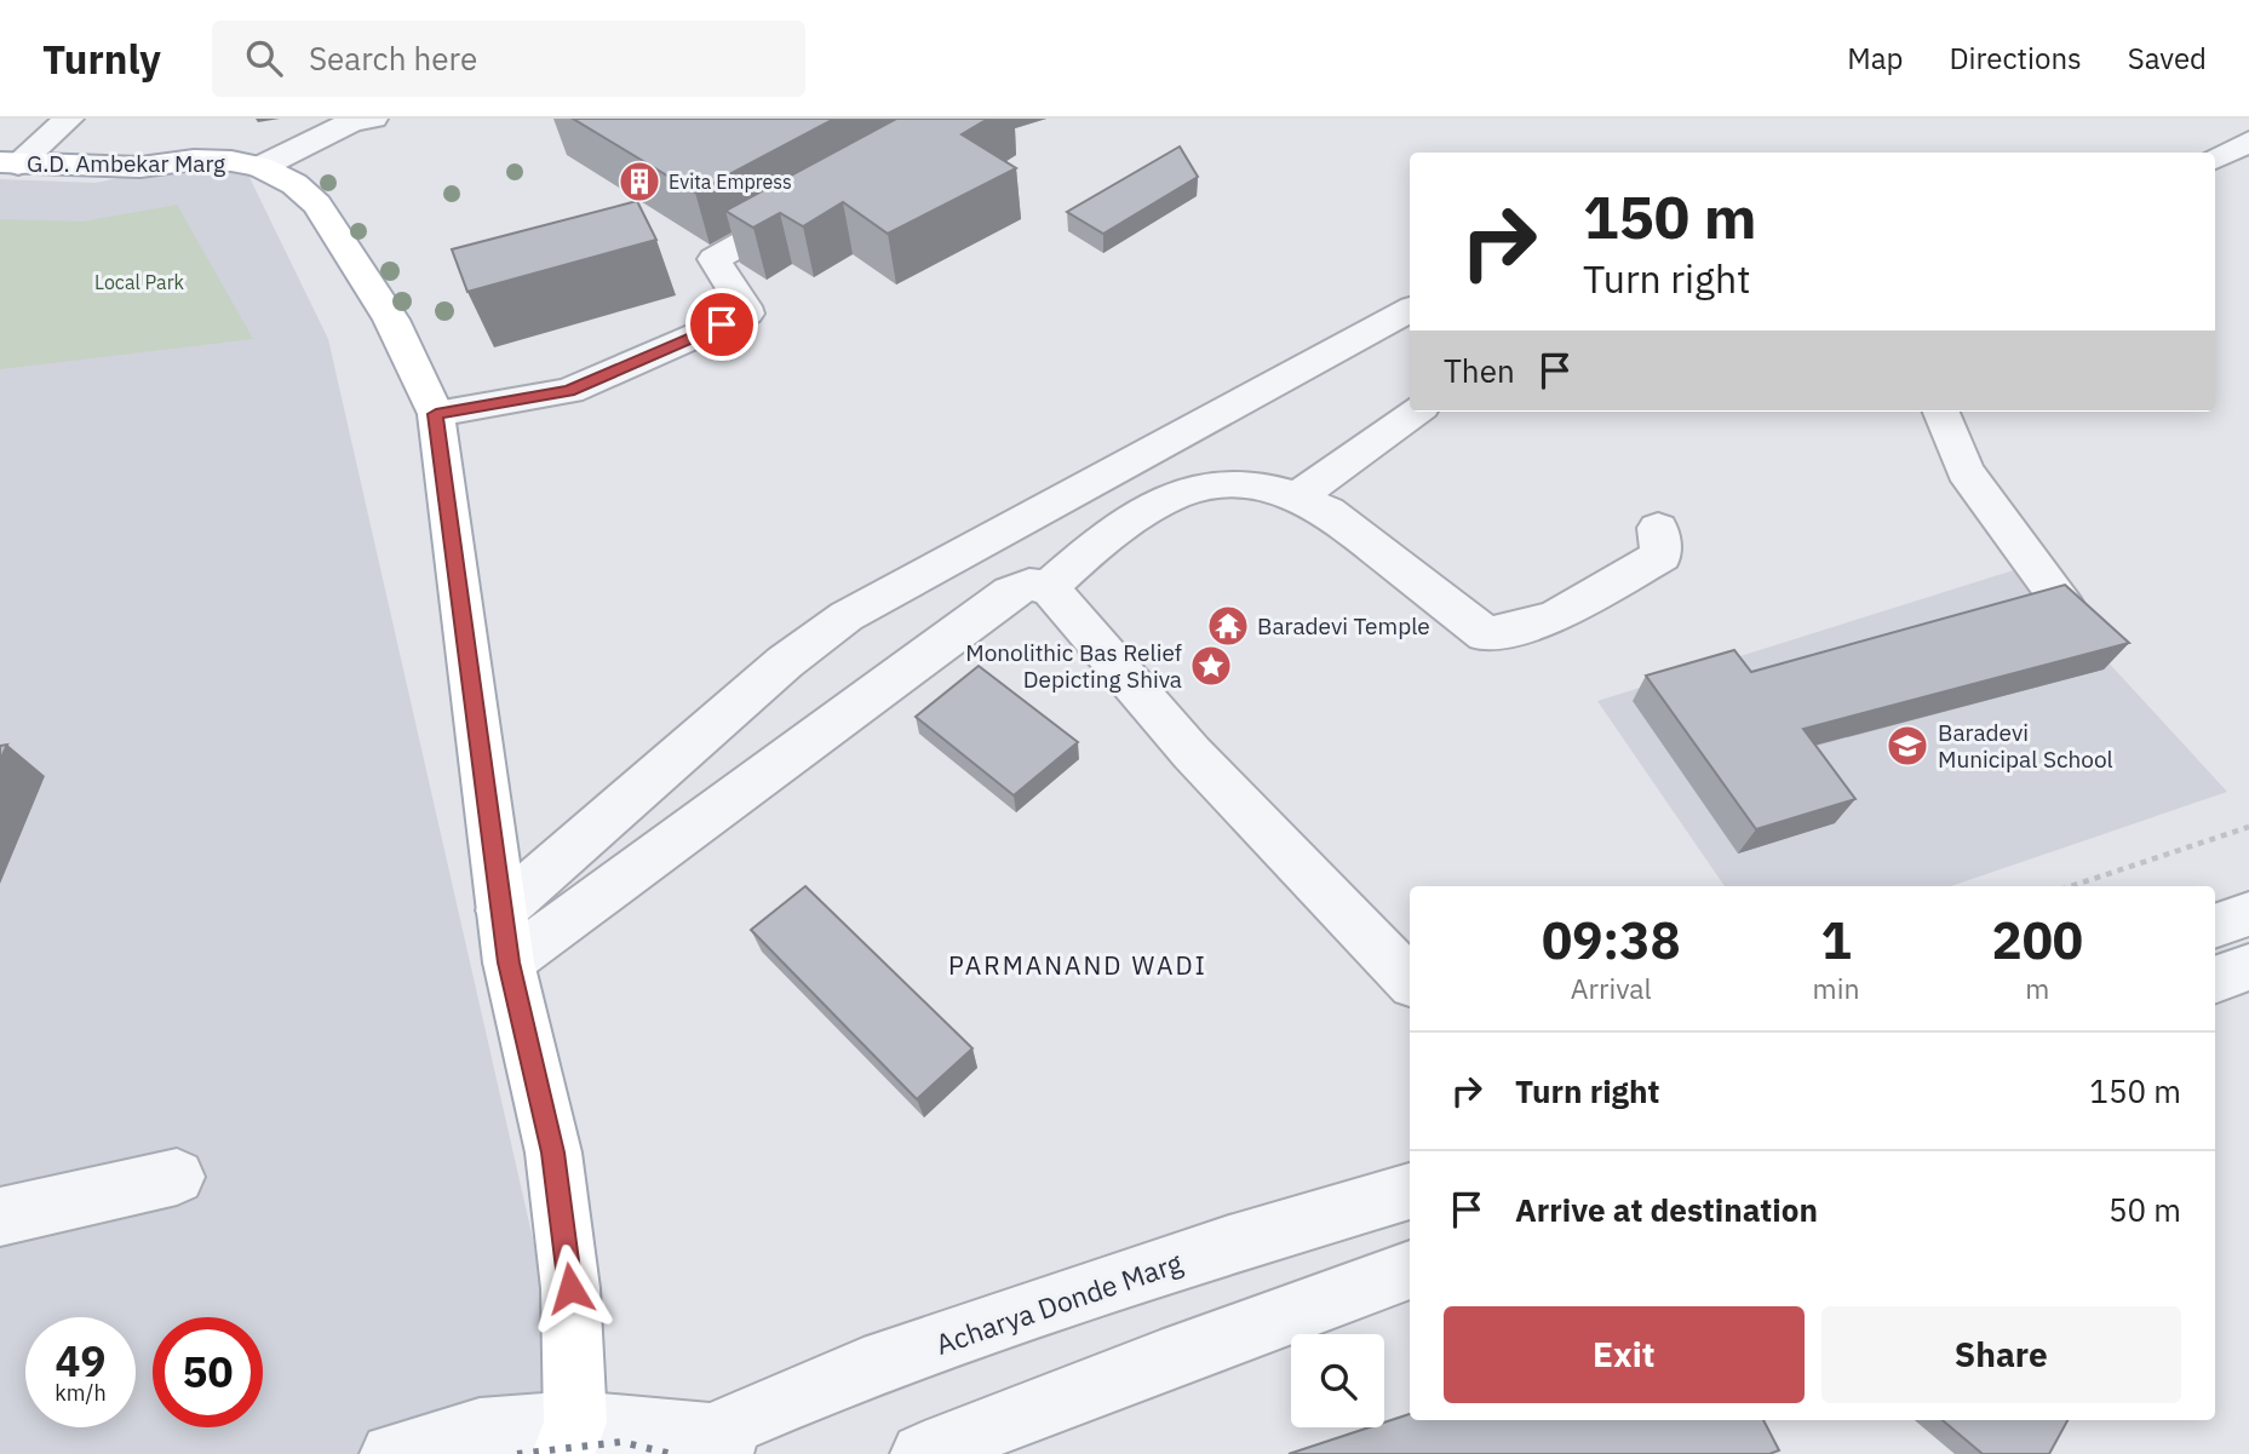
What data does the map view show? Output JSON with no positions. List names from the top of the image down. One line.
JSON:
{"streets":{"main road":["G.D. Ambekar Marg"],"street":["Acharya Donde Marg"]},"crossings":[["G.D. Ambekar Marg","Acharya Donde Marg"]],"districts":["PARMANAND WADI"],"parks":["Local Park"],"places":{"building":["Evita Empress"],"temple":["Baradevi Temple"],"place":["Monolithic Bas Relief Depicting Shiva"],"school or university":["Baradevi Municipal School"]},"page":{"header":"Turnly","search":"Search here","nav":["Map","Directions","Saved"],"turn":["150 m","Turn right"],"then":"Then","eta":["09:38","Arrival","1","min","200","m"],"list":[{"name":"Turn right","value":"150 m"},{"name":"Arrive at destination","value":"50 m"}],"buttons":["Exit","Share"],"speed":"49 km/h","limit":"50"}}
